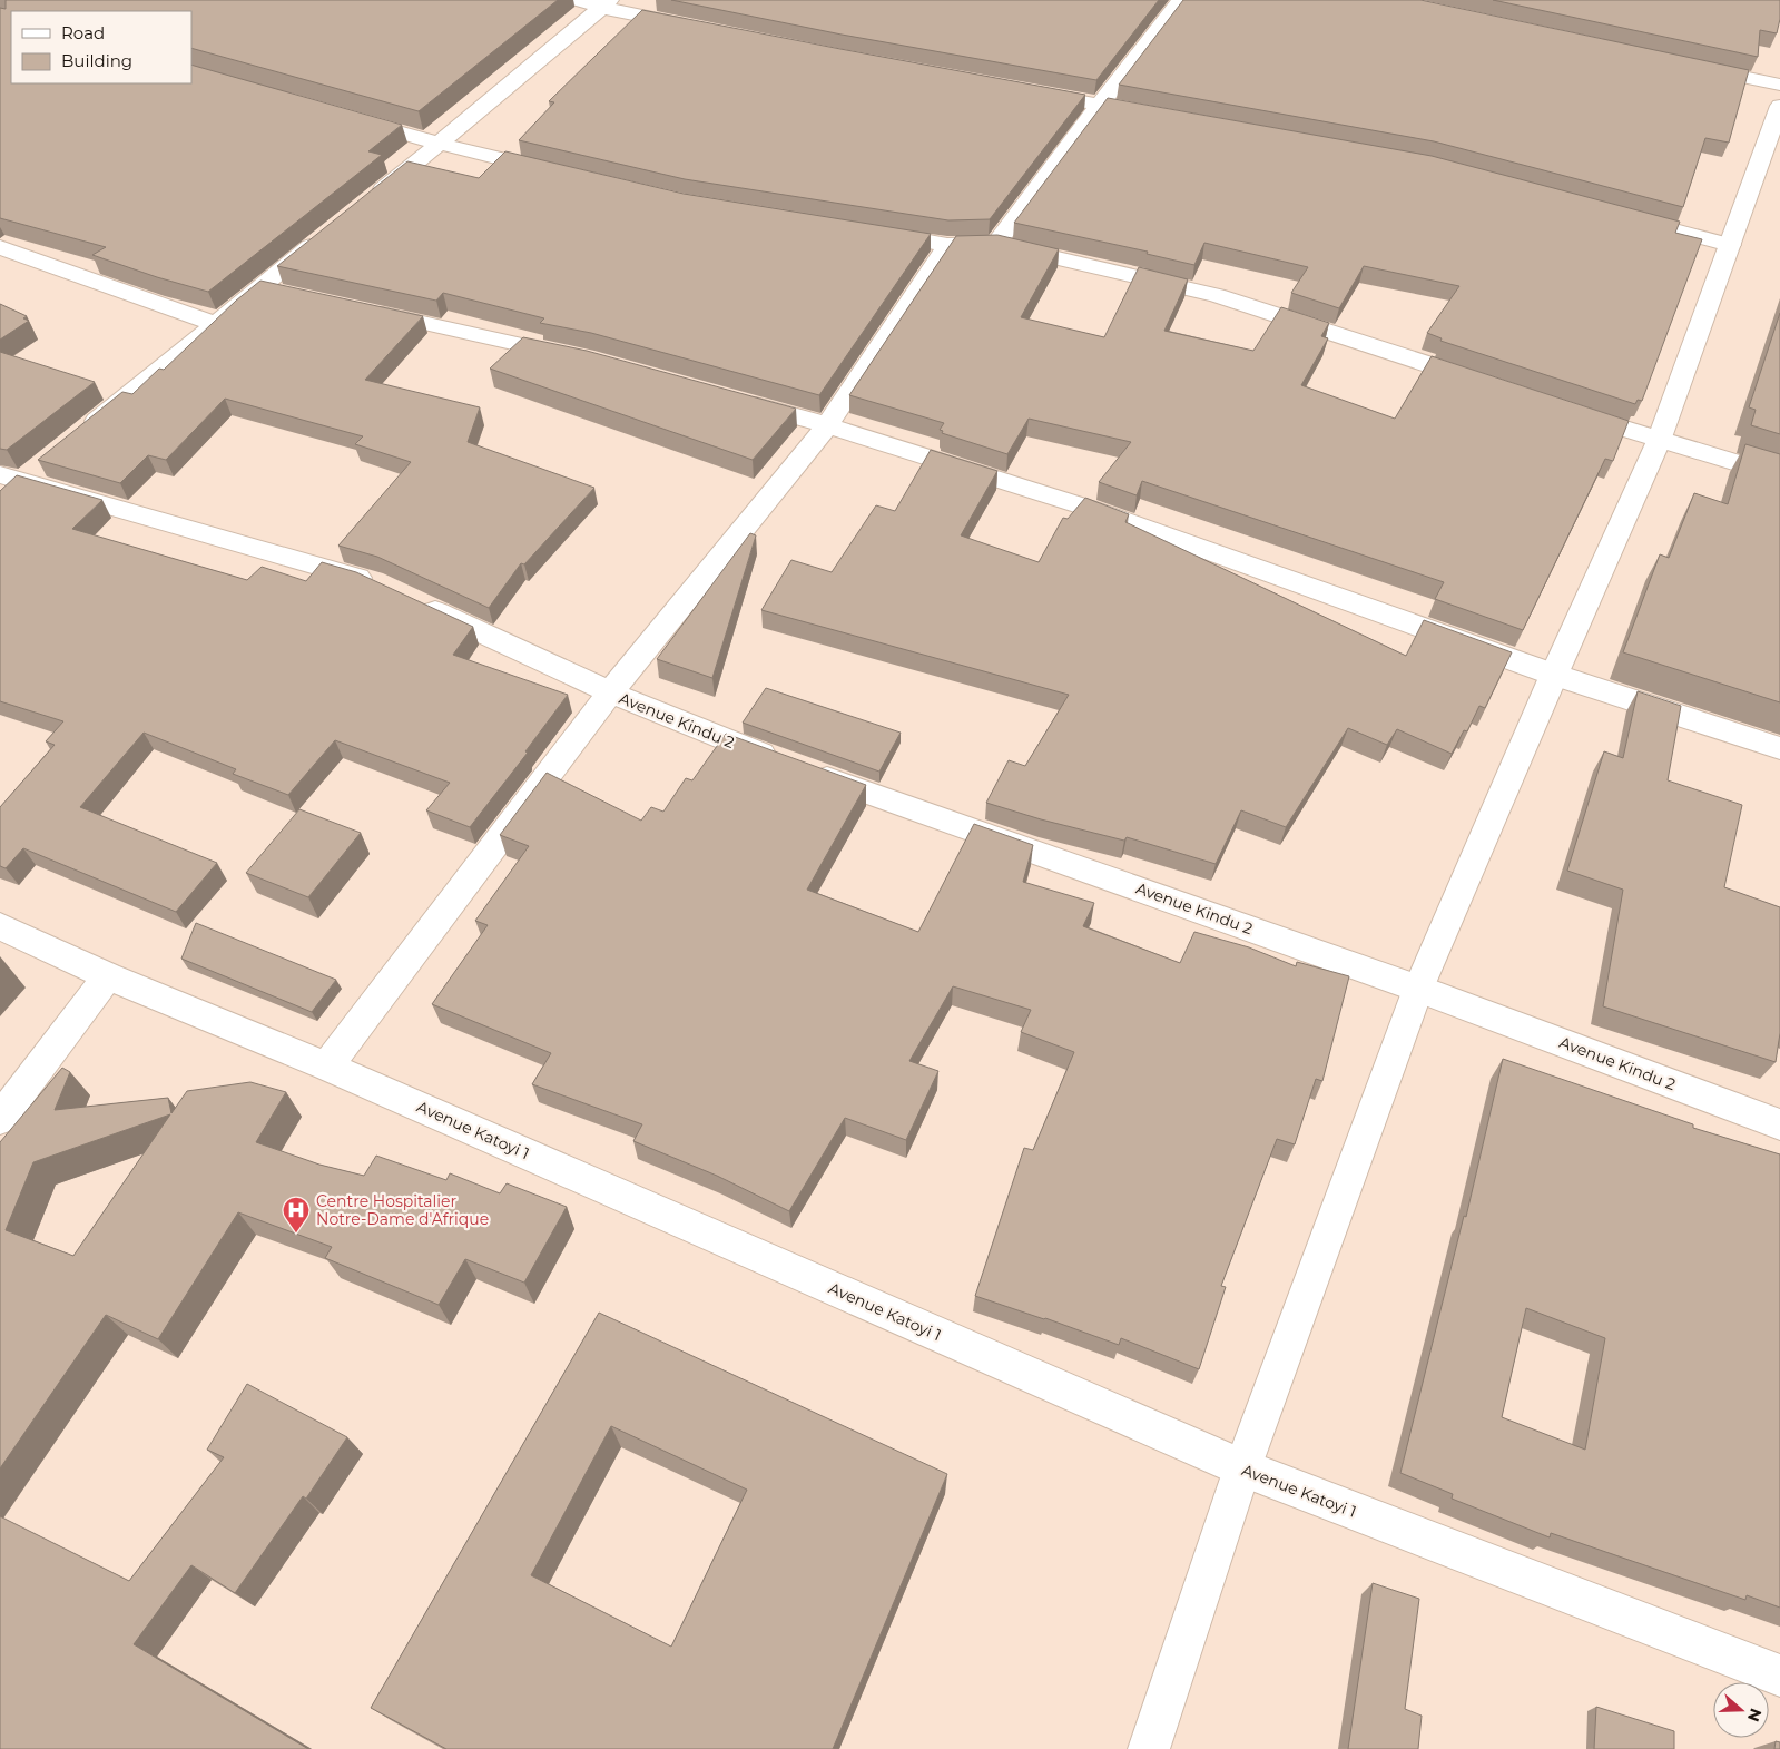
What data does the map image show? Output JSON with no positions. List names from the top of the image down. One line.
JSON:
{"streets":{"street":["Avenue Kindu 2","Avenue Katoyi 1"]},"places":{"hospital":["Centre Hospitalier Notre-Dame d'Afrique"]},"legend":["Road","Building"],"north":"right"}
